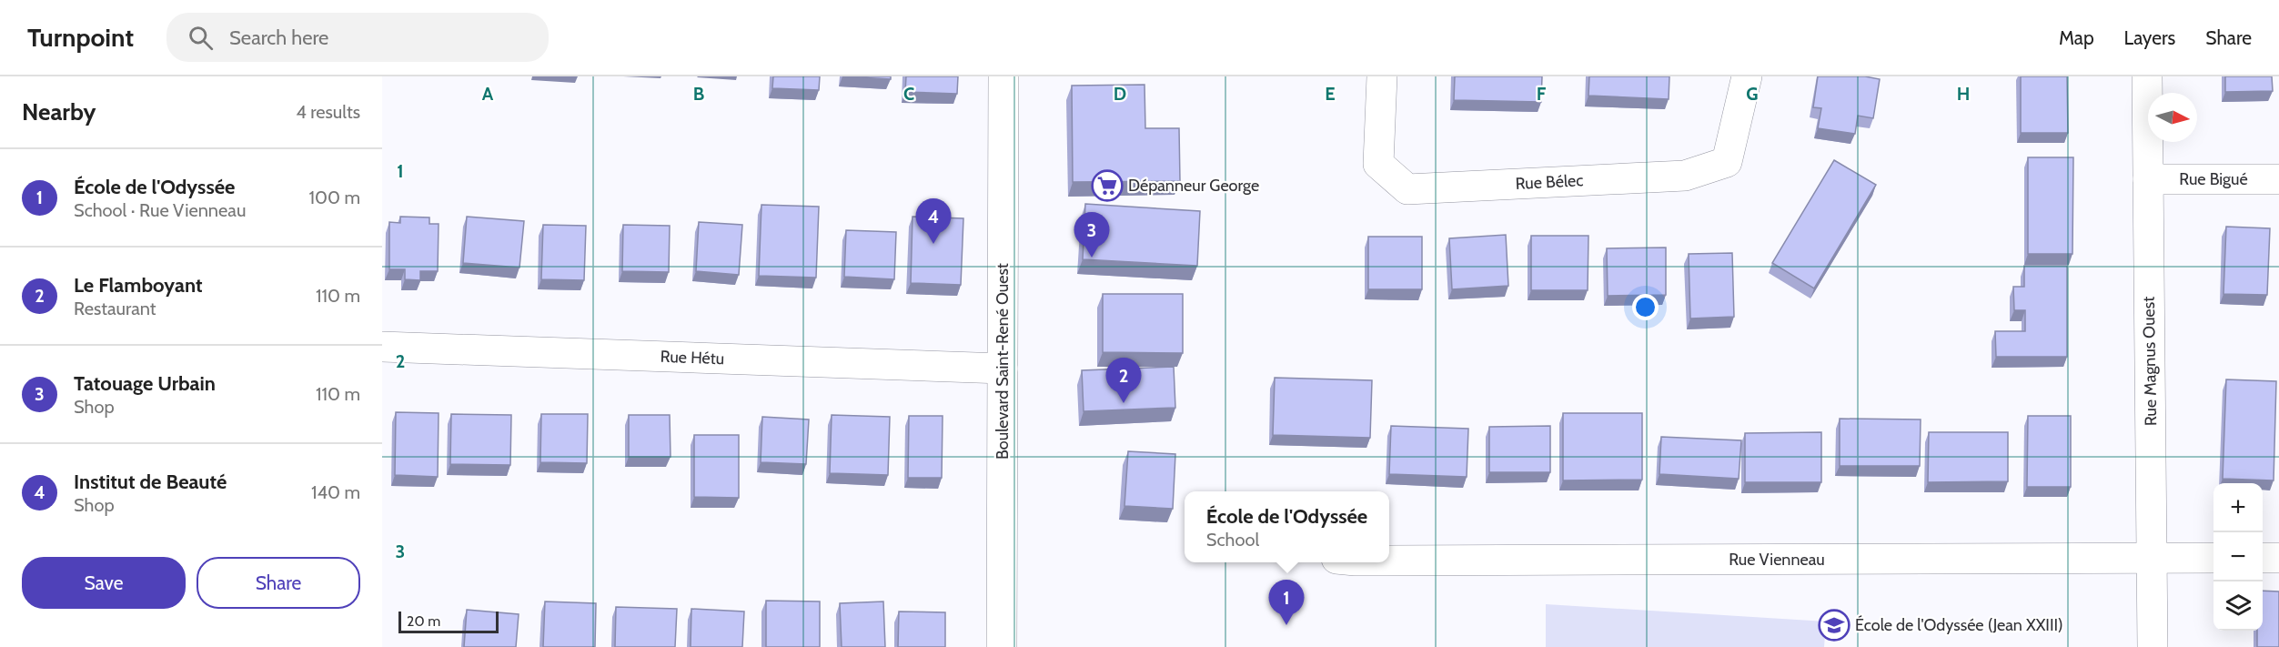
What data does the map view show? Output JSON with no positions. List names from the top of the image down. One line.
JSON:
{"streets":{"street":["Rue Bigué","Rue Bélec","Rue Hétu","Boulevard Saint-René Ouest","Rue Magnus Ouest","Rue Vienneau"]},"crossings":[["Rue Bigué","Rue Magnus Ouest"],["Rue Hétu","Boulevard Saint-René Ouest"],["Rue Magnus Ouest","Rue Vienneau"]],"places":{"supermarket":["Dépanneur George"],"school or university":["École de l'Odyssée (Jean XXIII)"]},"scale_bar":"20 m","north":"right","page":{"header":"Turnpoint","search":"Search here","nav":["Map","Layers","Share"],"heading":["Nearby","4 results"],"list":[{"mark":"1","name":"École de l'Odyssée","note":"School · Rue Vienneau","value":"100 m"},{"mark":"2","name":"Le Flamboyant","note":"Restaurant","value":"110 m"},{"mark":"3","name":"Tatouage Urbain","note":"Shop","value":"110 m"},{"mark":"4","name":"Institut de Beauté","note":"Shop","value":"140 m"}],"pins":["4","3","2","1"],"map_buttons":["+","−"],"popup":["École de l'Odyssée","School"],"buttons":["Save","Share"],"scale":"20 m"},"grid":{"columns":["A","B","C","D","E","F","G","H"],"rows":["1","2","3"]}}
